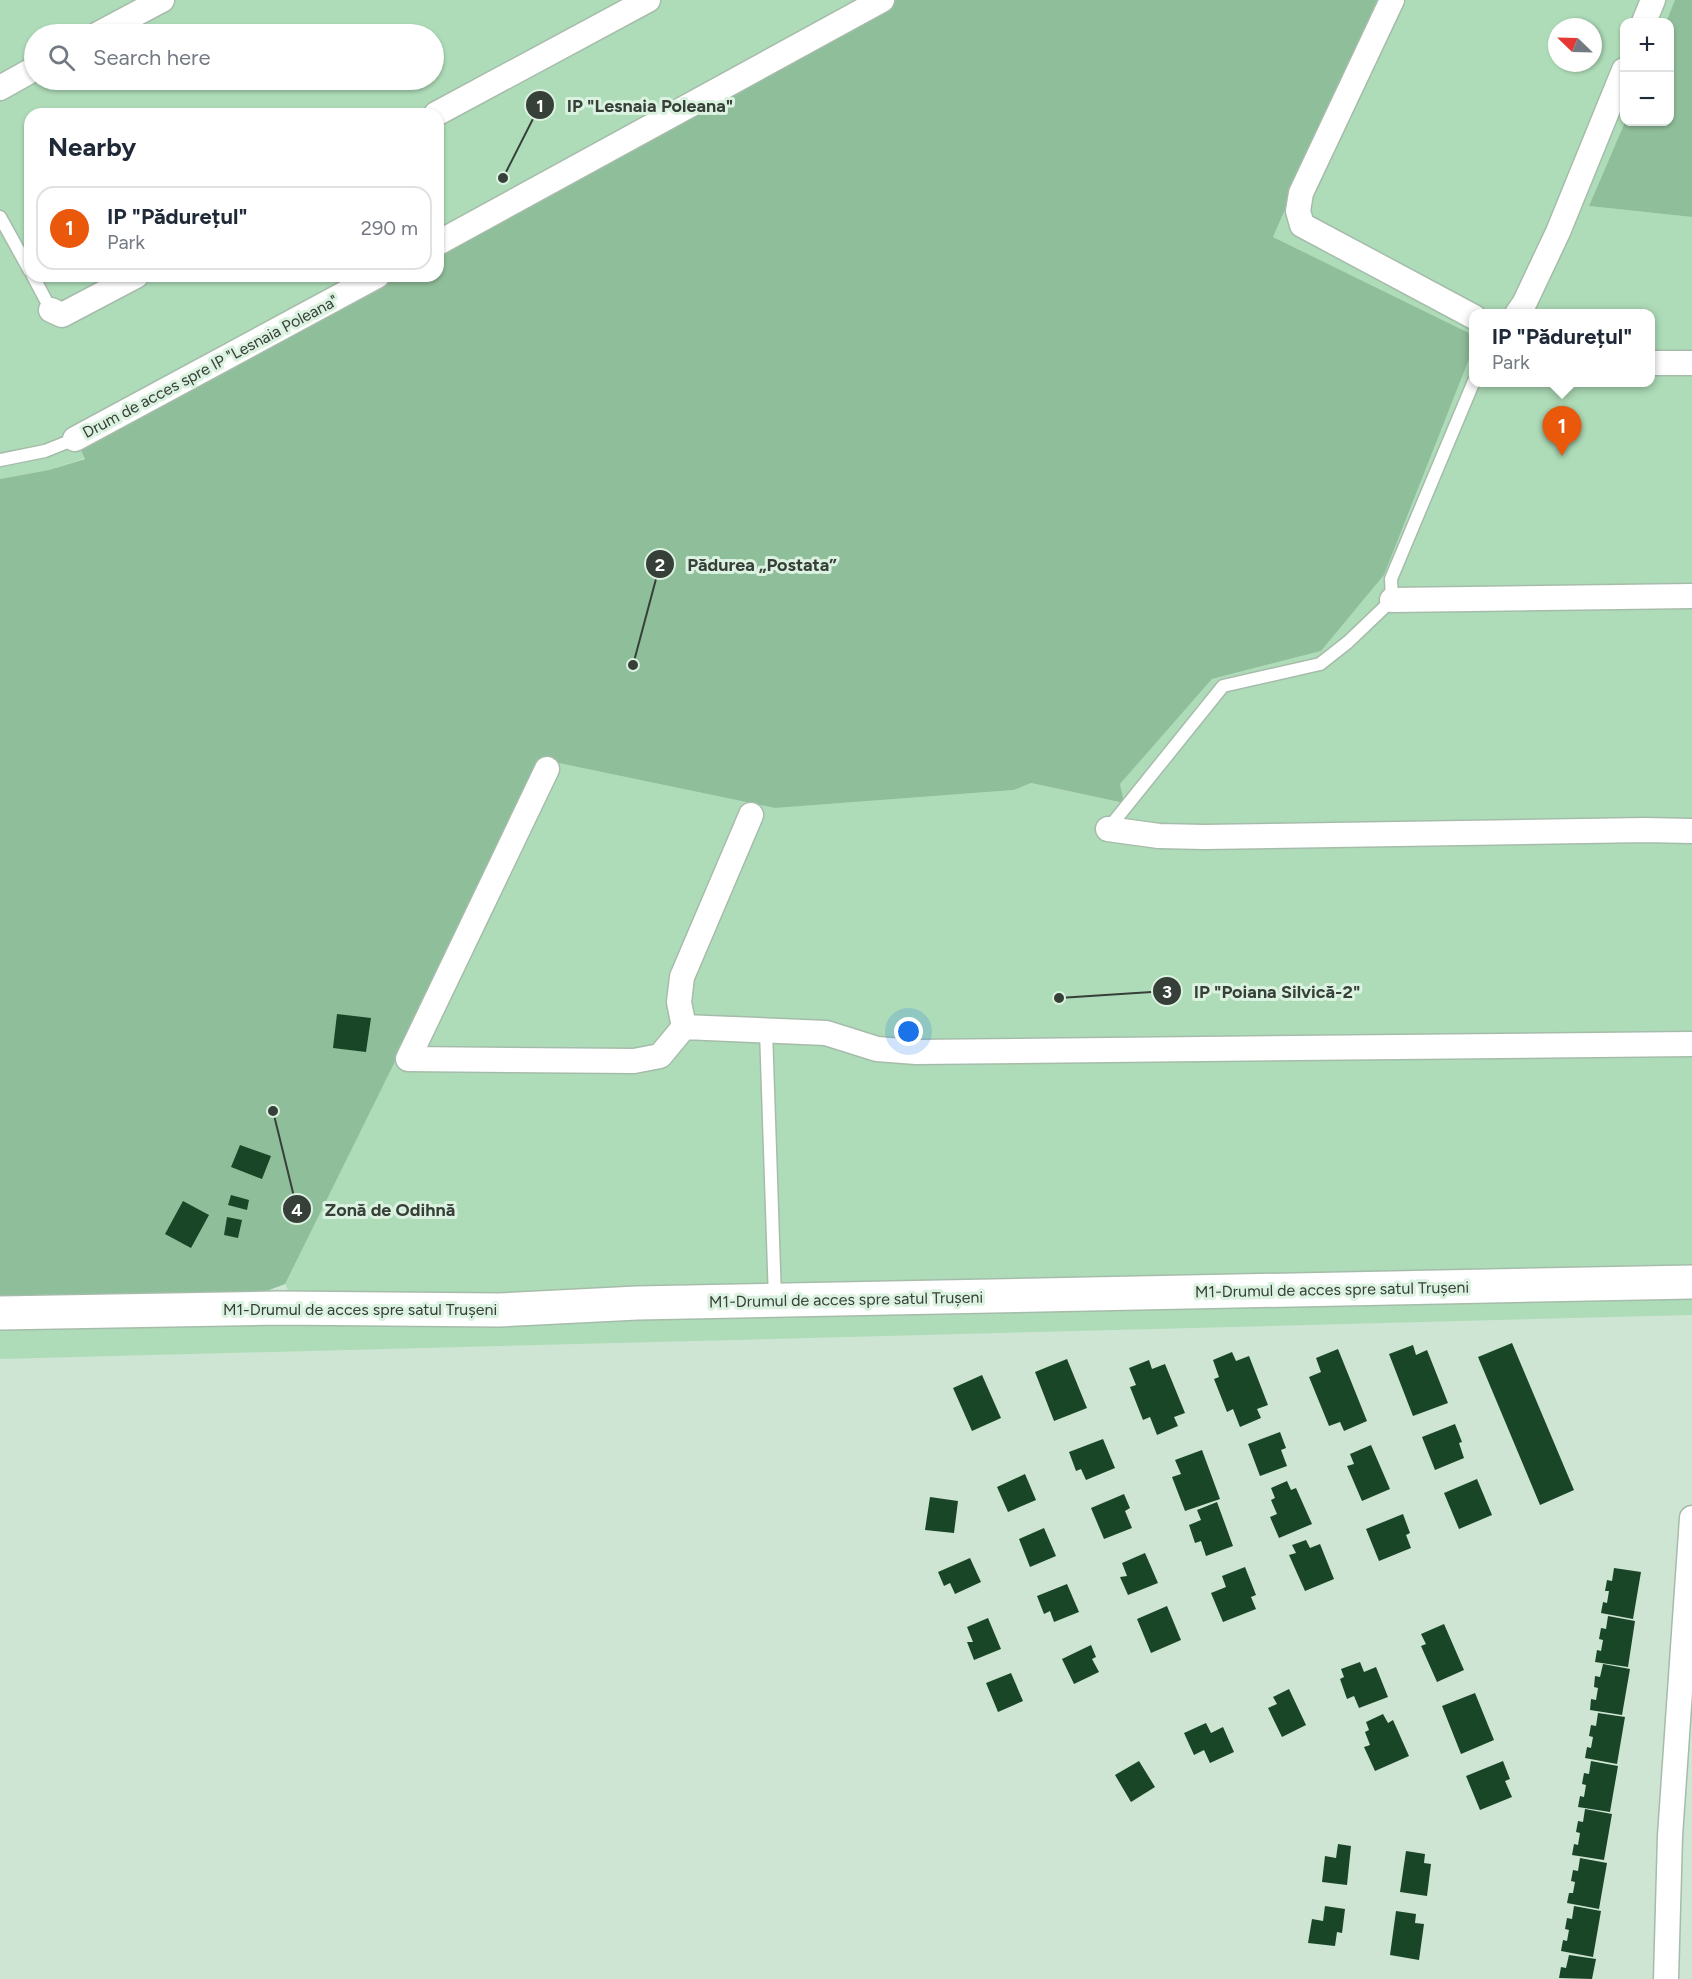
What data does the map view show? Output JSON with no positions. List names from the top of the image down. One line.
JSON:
{"streets":{"street":["Drum de acces spre IP \"Lesnaia Poleana\"","M1-Drumul de acces spre satul Trușeni"]},"places":["IP \"Lesnaia Poleana\"","Pădurea „Postata”","IP \"Poiana Silvică-2\"","Zonă de Odihnă"],"north":"top left","page":{"map_buttons":["+","−"],"search":"Search here","heading":"Nearby","list":[{"mark":"1","name":"IP \"Pădurețul\"","note":"Park","value":"290 m"}],"popup":["IP \"Pădurețul\"","Park"],"pins":"1"}}
